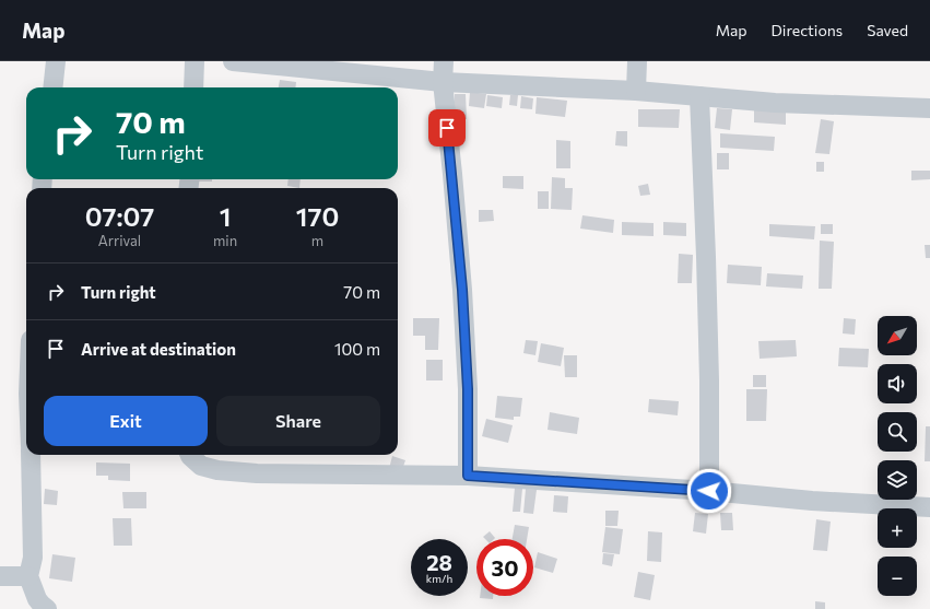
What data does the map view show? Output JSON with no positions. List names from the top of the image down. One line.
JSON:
{"north":"bottom left","page":{"header":"Map","nav":["Map","Directions","Saved"],"turn":["70 m","Turn right"],"eta":["07:07","Arrival","1","min","170","m"],"list":[{"name":"Turn right","value":"70 m"},{"name":"Arrive at destination","value":"100 m"}],"map_buttons":["+","−"],"buttons":["Exit","Share"],"speed":"28 km/h","limit":"30"}}
